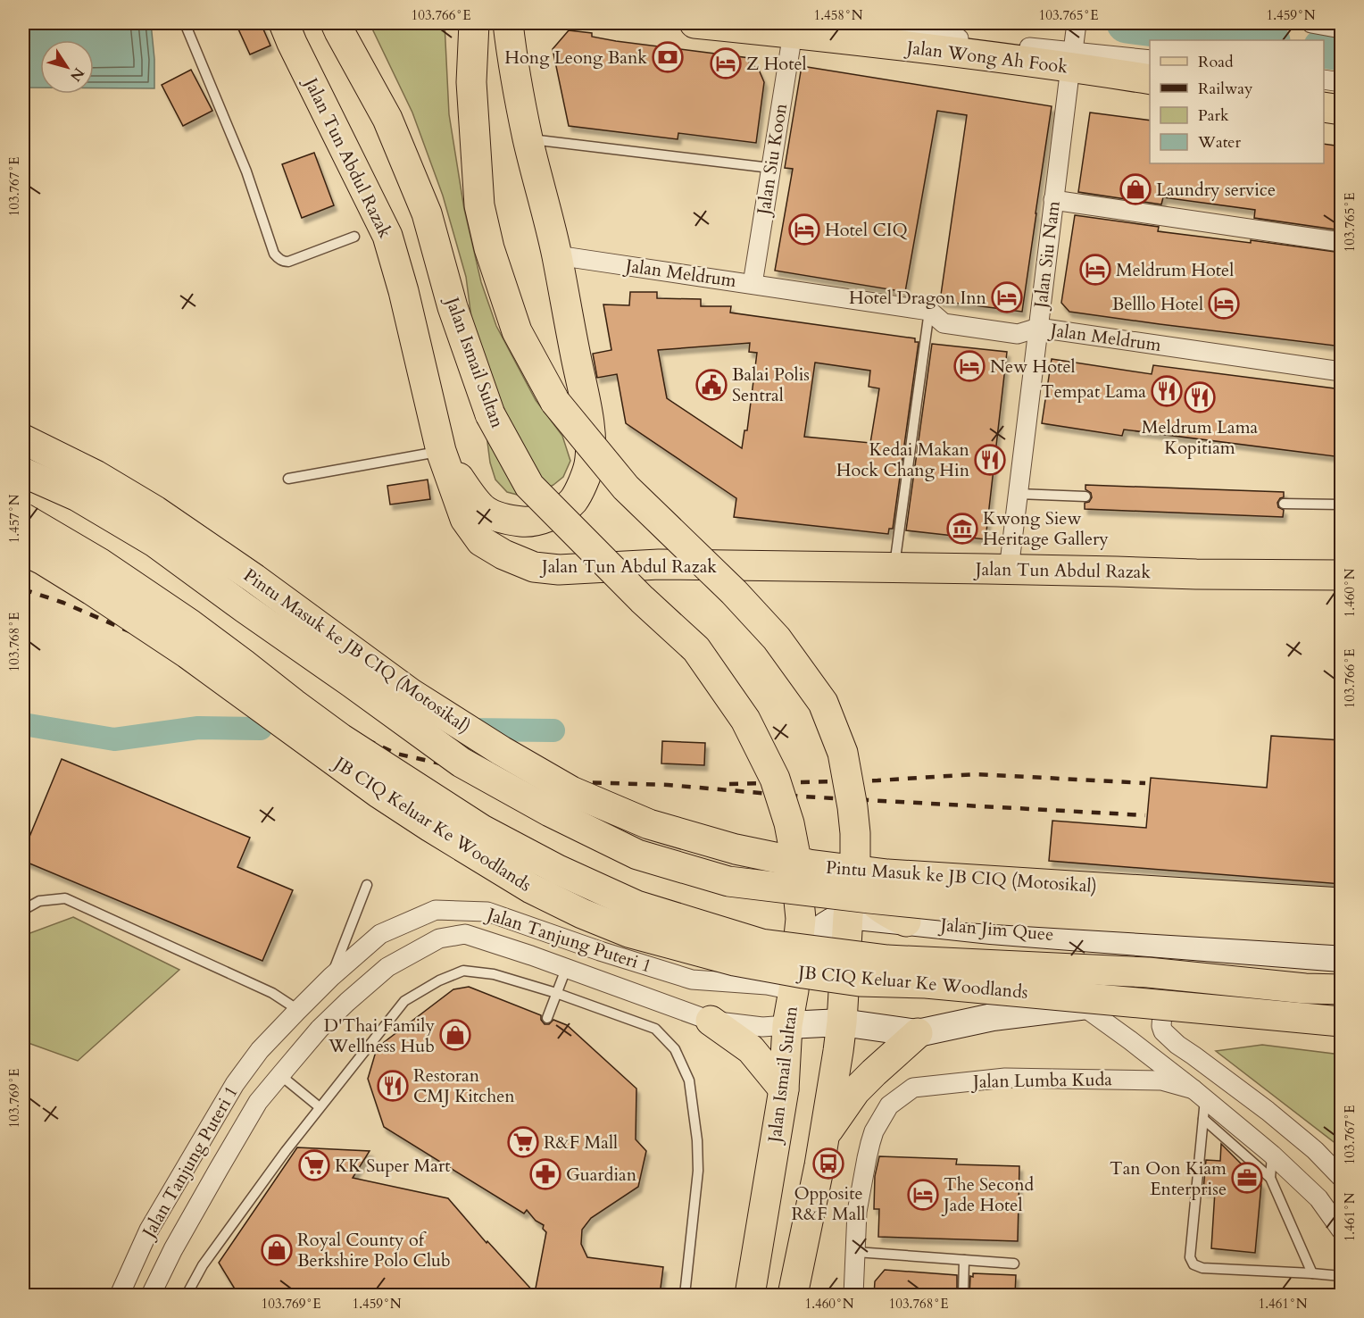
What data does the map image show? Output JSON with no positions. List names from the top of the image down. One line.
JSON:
{"streets":{"main road":["Jalan Wong Ah Fook","Jalan Tun Abdul Razak","Jalan Ismail Sultan","Pintu Masuk ke JB CIQ (Motosikal)","JB CIQ Keluar Ke Woodlands","Jalan Jim Quee"],"street":["Jalan Siu Koon","Jalan Siu Nam","Jalan Meldrum","Jalan Tanjung Puteri 1","Jalan Lumba Kuda"]},"crossings":[["Jalan Wong Ah Fook","Jalan Siu Koon"],["Jalan Wong Ah Fook","Jalan Siu Nam"],["Jalan Tun Abdul Razak","Jalan Siu Nam"],["Jalan Siu Koon","Jalan Meldrum"],["Jalan Siu Nam","Jalan Meldrum"],["Jalan Ismail Sultan","Jalan Tanjung Puteri 1"]],"places":{"bank":["Hong Leong Bank"],"hotel":["Z Hotel","Hotel CIQ","Meldrum Hotel","Hotel Dragon Inn","Belllo Hotel","New Hotel","The Second Jade Hotel"],"shop":["Laundry service","D'Thai Family Wellness Hub","Royal County of Berkshire Polo Club"],"public building":["Balai Polis Sentral"],"restaurant":["Tempat Lama","Meldrum Lama Kopitiam","Kedai Makan Hock Chang Hin","Restoran CMJ Kitchen"],"museum":["Kwong Siew Heritage Gallery"],"supermarket":["R&F Mall","KK Super Mart"],"bus stop":["Opposite R&F Mall"],"pharmacy":["Guardian"],"office":["Tan Oon Kiam Enterprise"]},"legend":["Road","Railway","Park","Water"],"north":"bottom right","coordinates":["103.766°E","1.458°N","103.765°E","1.459°N","103.767°E","1.457°N","1.460°N","103.768°E","103.769°E","1.461°N"]}
